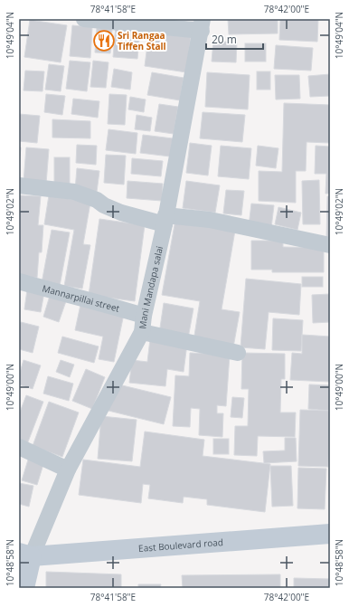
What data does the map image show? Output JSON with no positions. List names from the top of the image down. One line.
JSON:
{"streets":{"main road":["East Boulevard road"],"street":["Mani Mandapa salai","Mannarpillai street"]},"crossings":[["Mani Mandapa salai","Mannarpillai street"],["Mani Mandapa salai","East Boulevard road"]],"places":{"restaurant":["Sri Rangaa Tiffen Stall"]},"scale_bar":"20 m","coordinates":["78°41'58\"E","78°42'00\"E","10°49'04\"N","10°49'02\"N","10°49'00\"N","10°48'58\"N"]}
